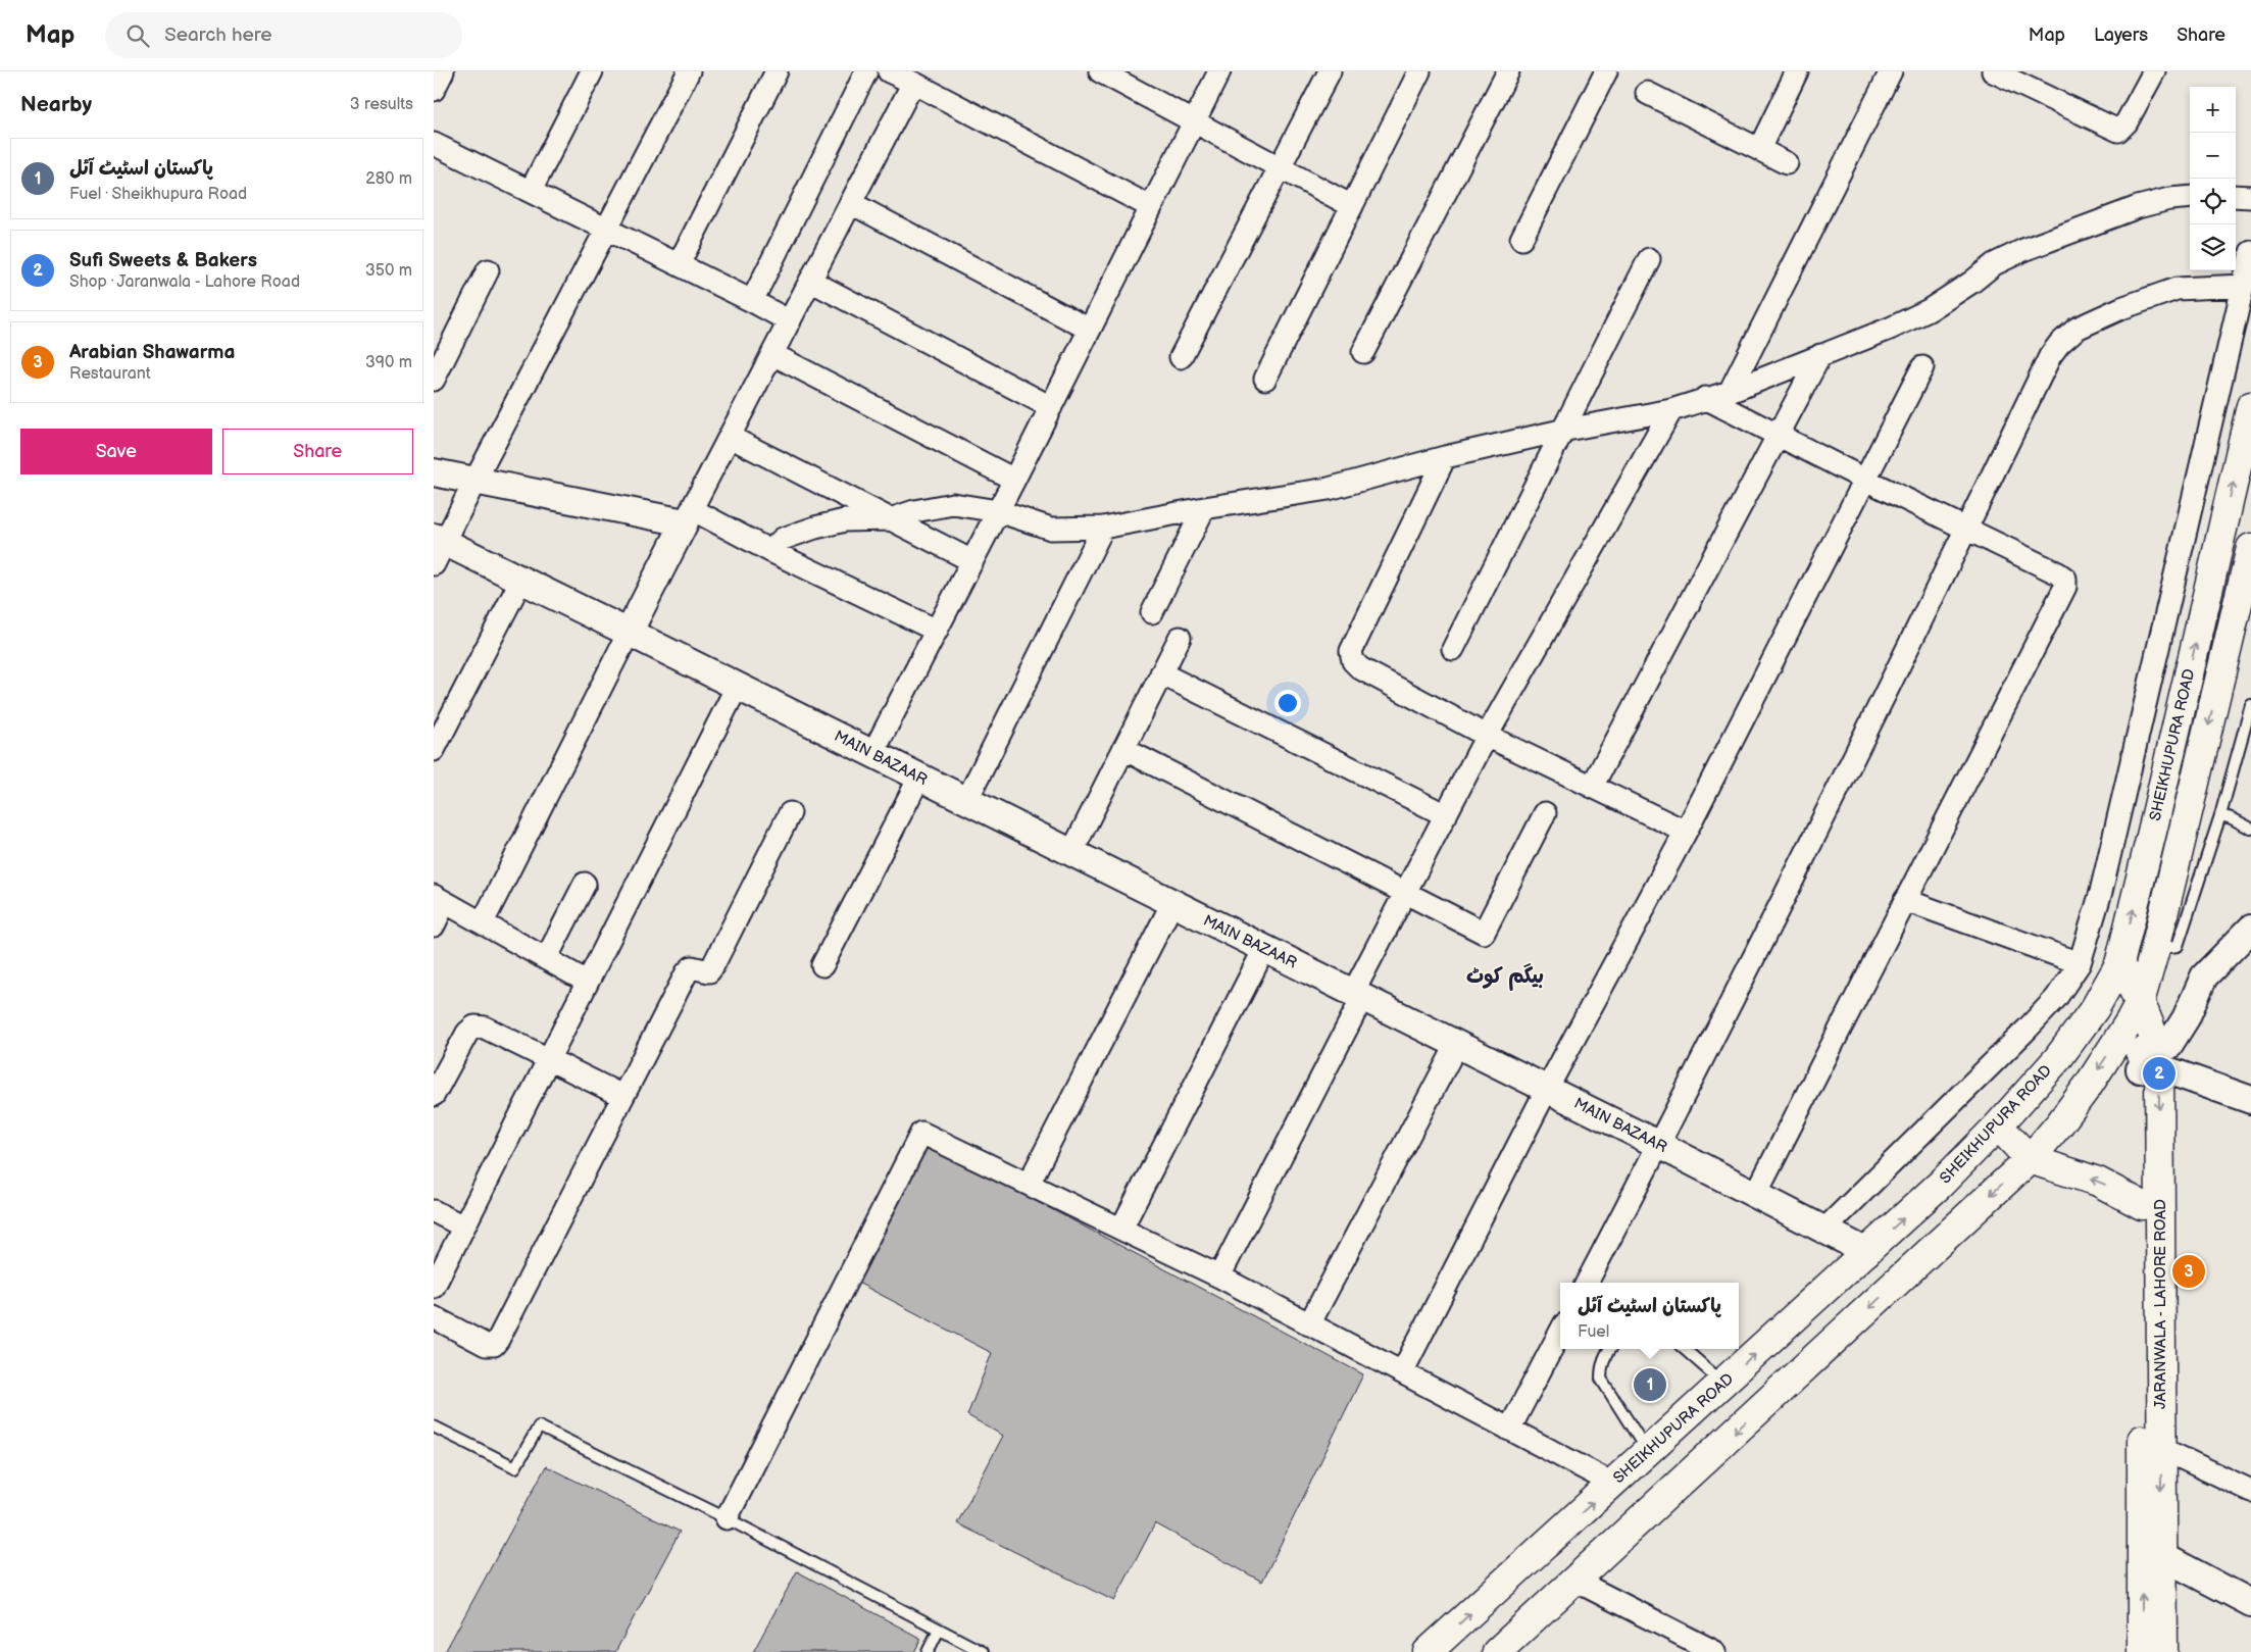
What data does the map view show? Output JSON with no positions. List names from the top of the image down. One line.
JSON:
{"streets":{"main road":["SHEIKHUPURA ROAD","JARANWALA - LAHORE ROAD"],"street":["MAIN BAZAAR"]},"crossings":[["SHEIKHUPURA ROAD","MAIN BAZAAR"],["SHEIKHUPURA ROAD","JARANWALA - LAHORE ROAD"]],"districts":["بیگم کوٹ"],"page":{"header":"Map","search":"Search here","nav":["Map","Layers","Share"],"heading":["Nearby","3 results"],"map_buttons":["+","−"],"list":[{"mark":"1","name":"پاکستان اسٹیٹ آئل","note":"Fuel · Sheikhupura Road","value":"280 m"},{"mark":"2","name":"Sufi Sweets & Bakers","note":"Shop · Jaranwala - Lahore Road","value":"350 m"},{"mark":"3","name":"Arabian Shawarma","note":"Restaurant","value":"390 m"}],"buttons":["Save","Share"],"pins":["2","3","1"],"popup":["پاکستان اسٹیٹ آئل","Fuel"]}}
